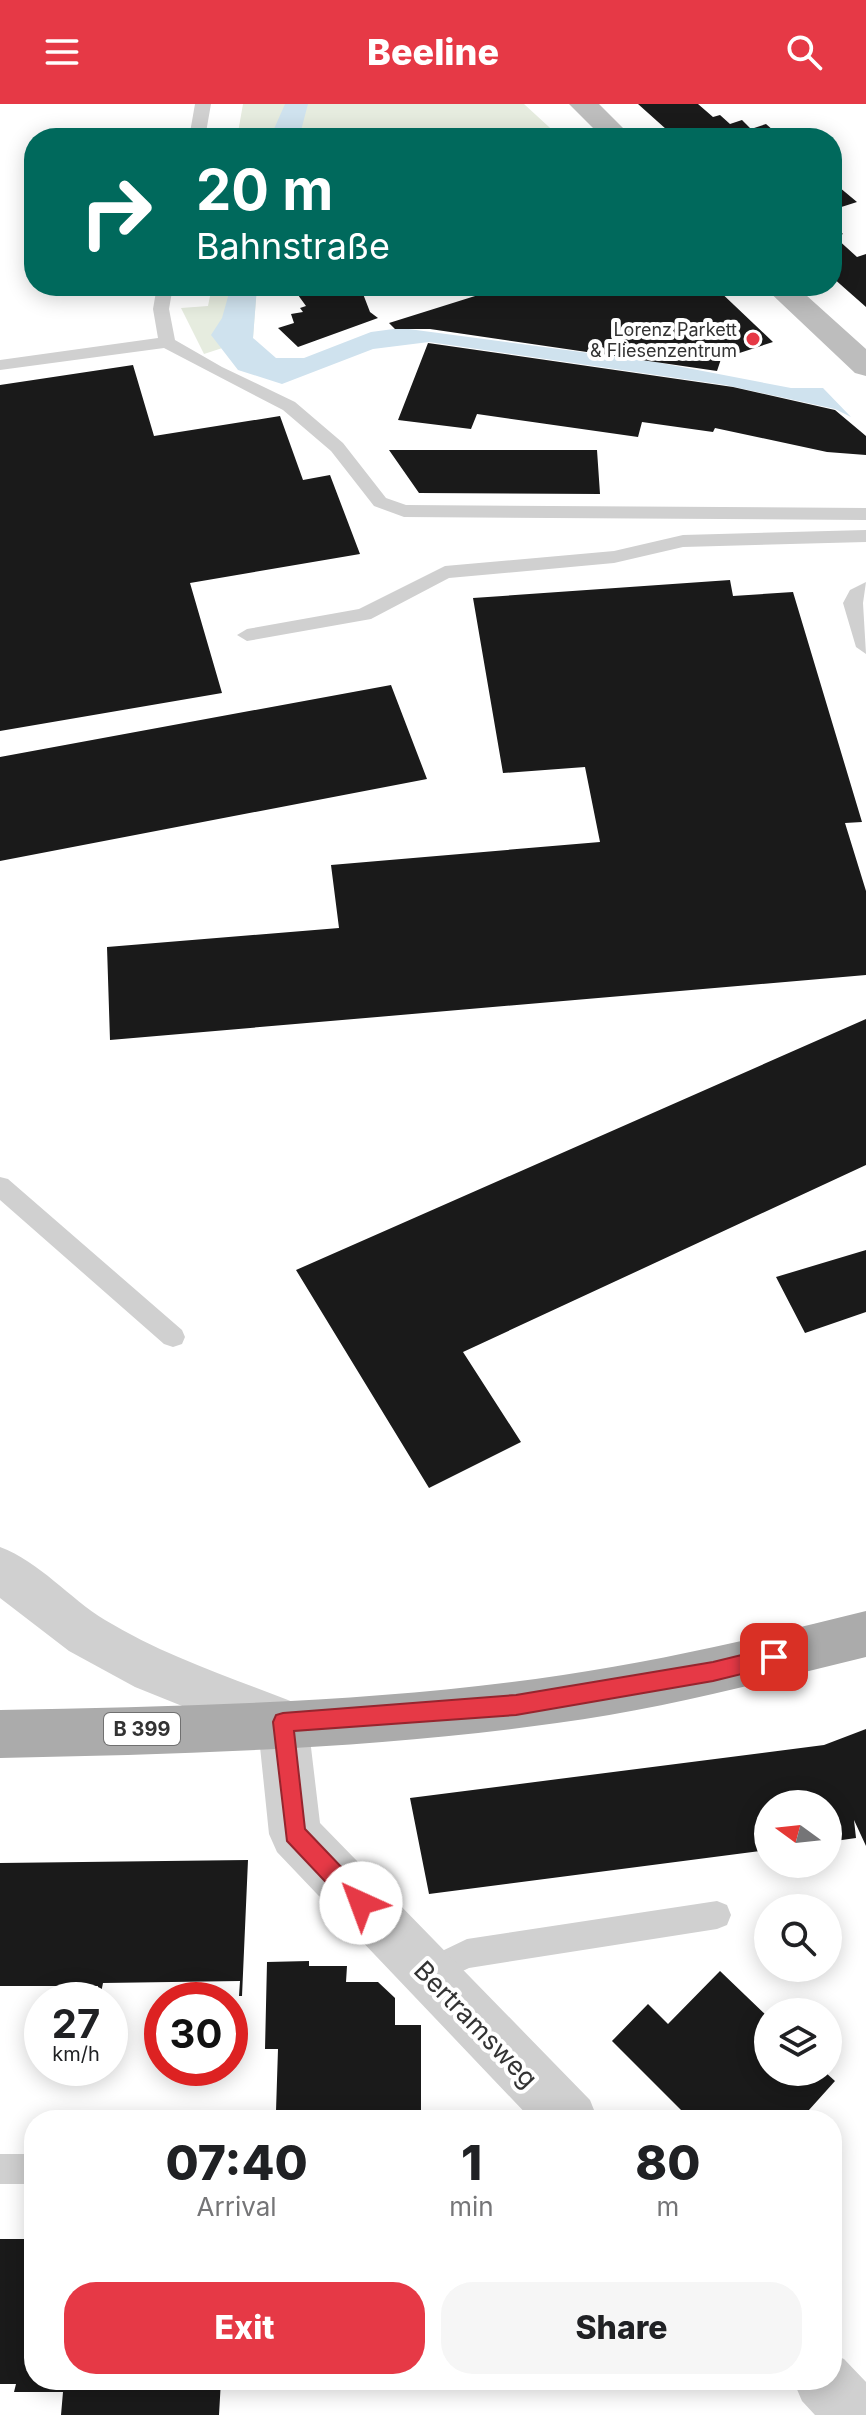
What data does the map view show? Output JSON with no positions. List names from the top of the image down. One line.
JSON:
{"streets":{"main road":["B 399"],"street":["Bertramsweg"]},"crossings":[["B 399","Bertramsweg"]],"places":["Lorenz Parkett & Fliesenzentrum"],"north":"left","page":{"header":"Beeline","turn":["20 m","Bahnstraße"],"speed":"27 km/h","limit":"30","eta":["07:40","Arrival","1","min","80","m"],"buttons":["Exit","Share"]}}
